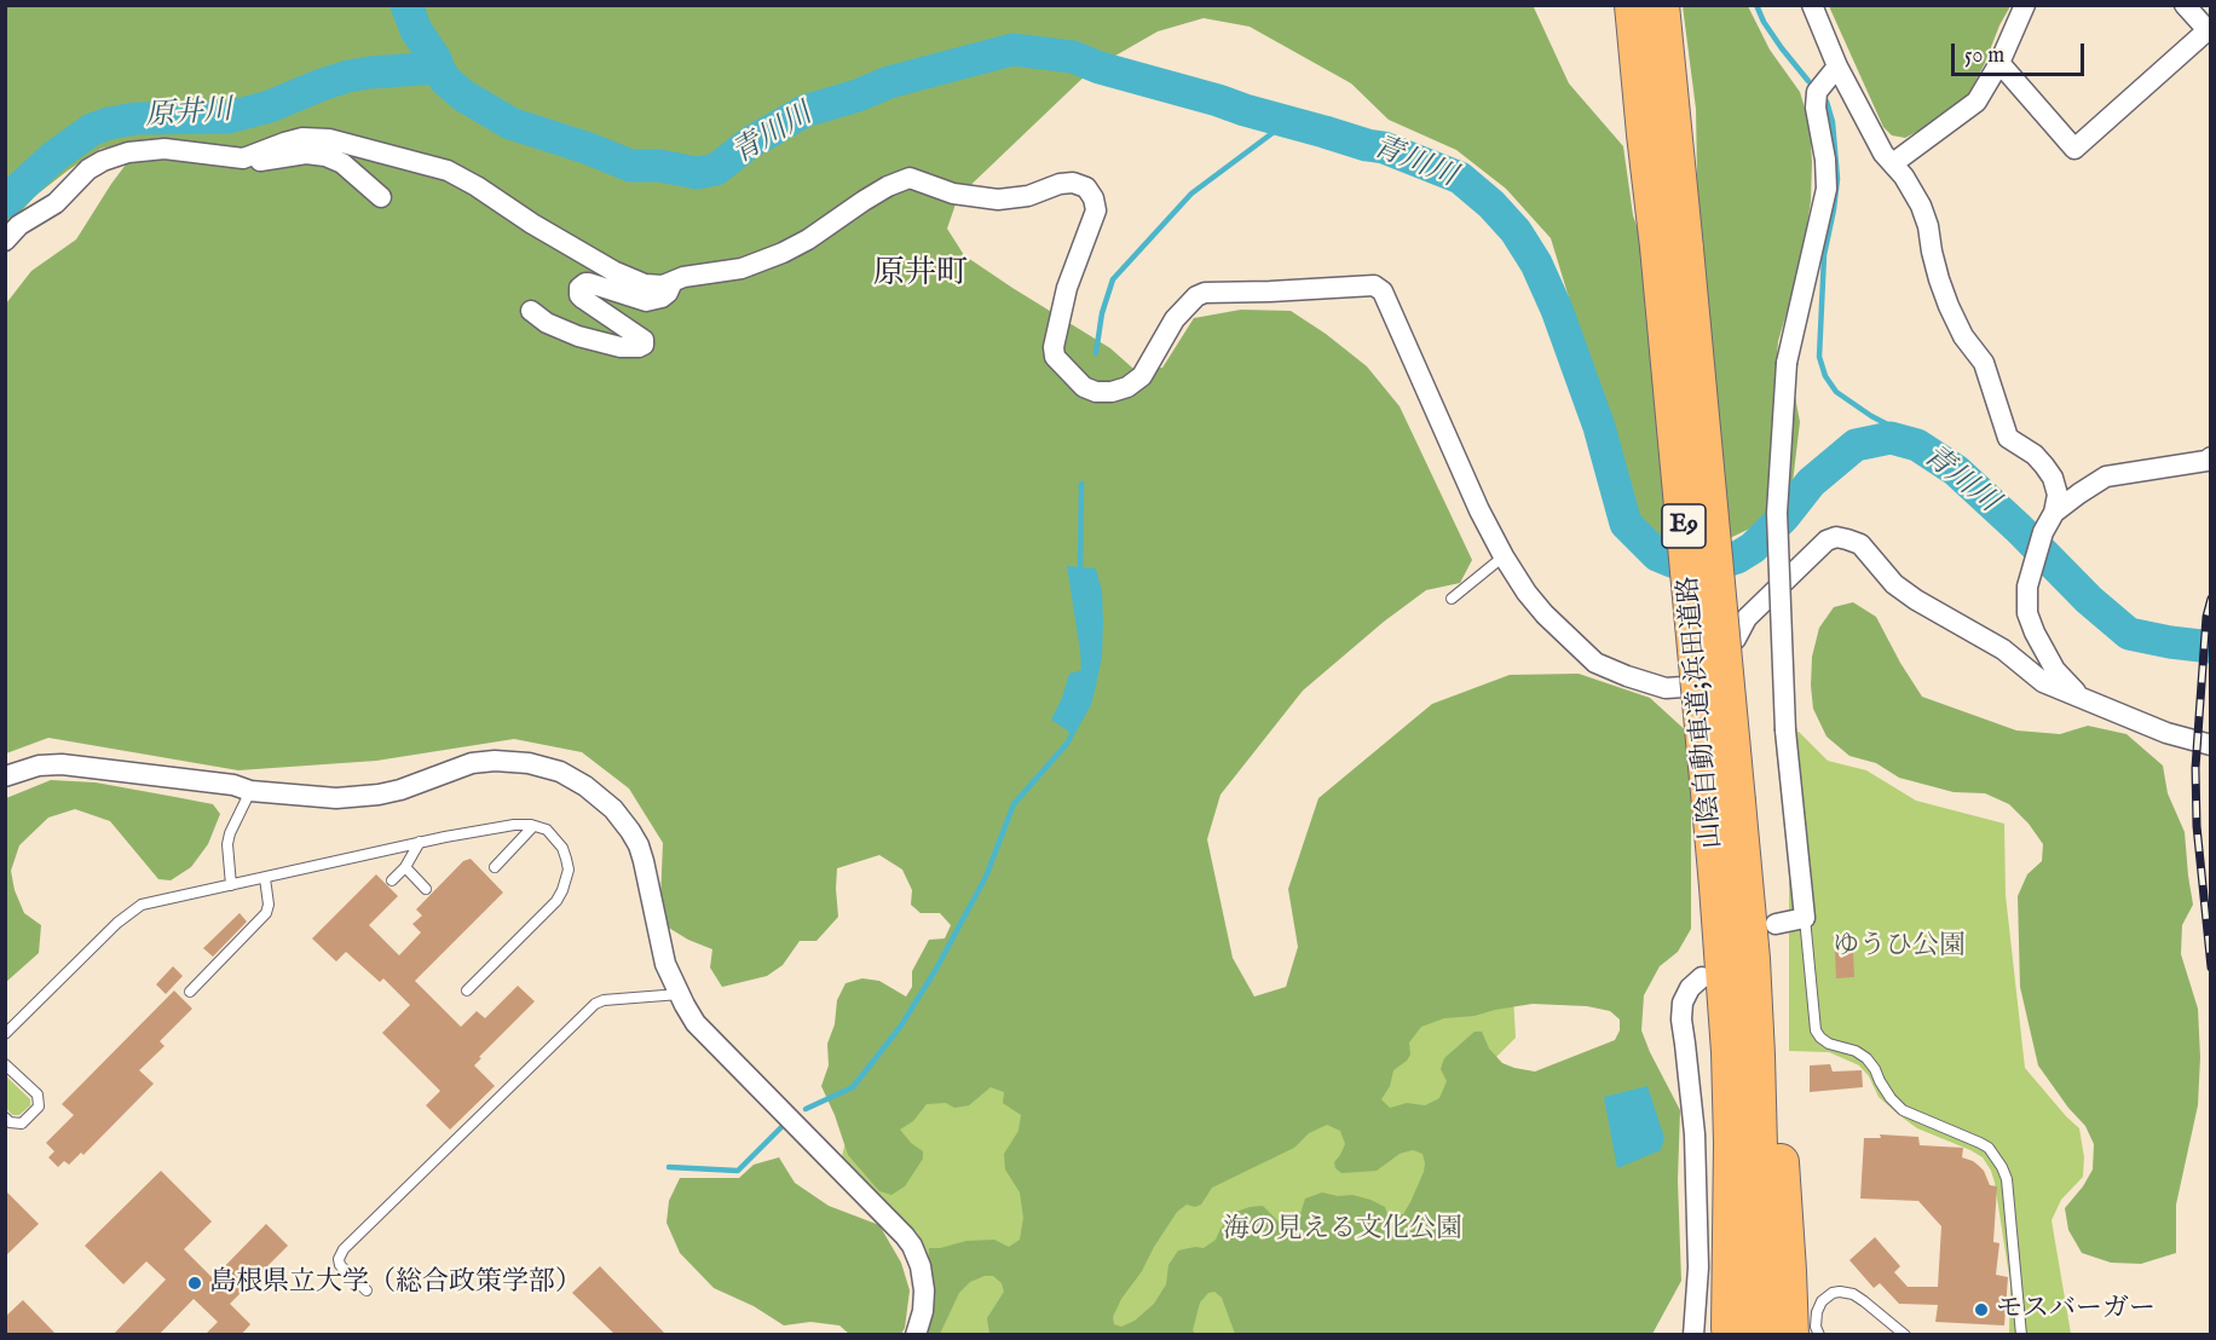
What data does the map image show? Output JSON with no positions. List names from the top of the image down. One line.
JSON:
{"streets":{"highway":["E9","山陰自動車道;浜田道路"]},"districts":["原井町"],"water":["原井川","青川川"],"parks":["ゆうひ公園","海の見える文化公園"],"places":["島根県立大学（総合政策学部）","モスバーガー"],"scale_bar":"50 m"}
